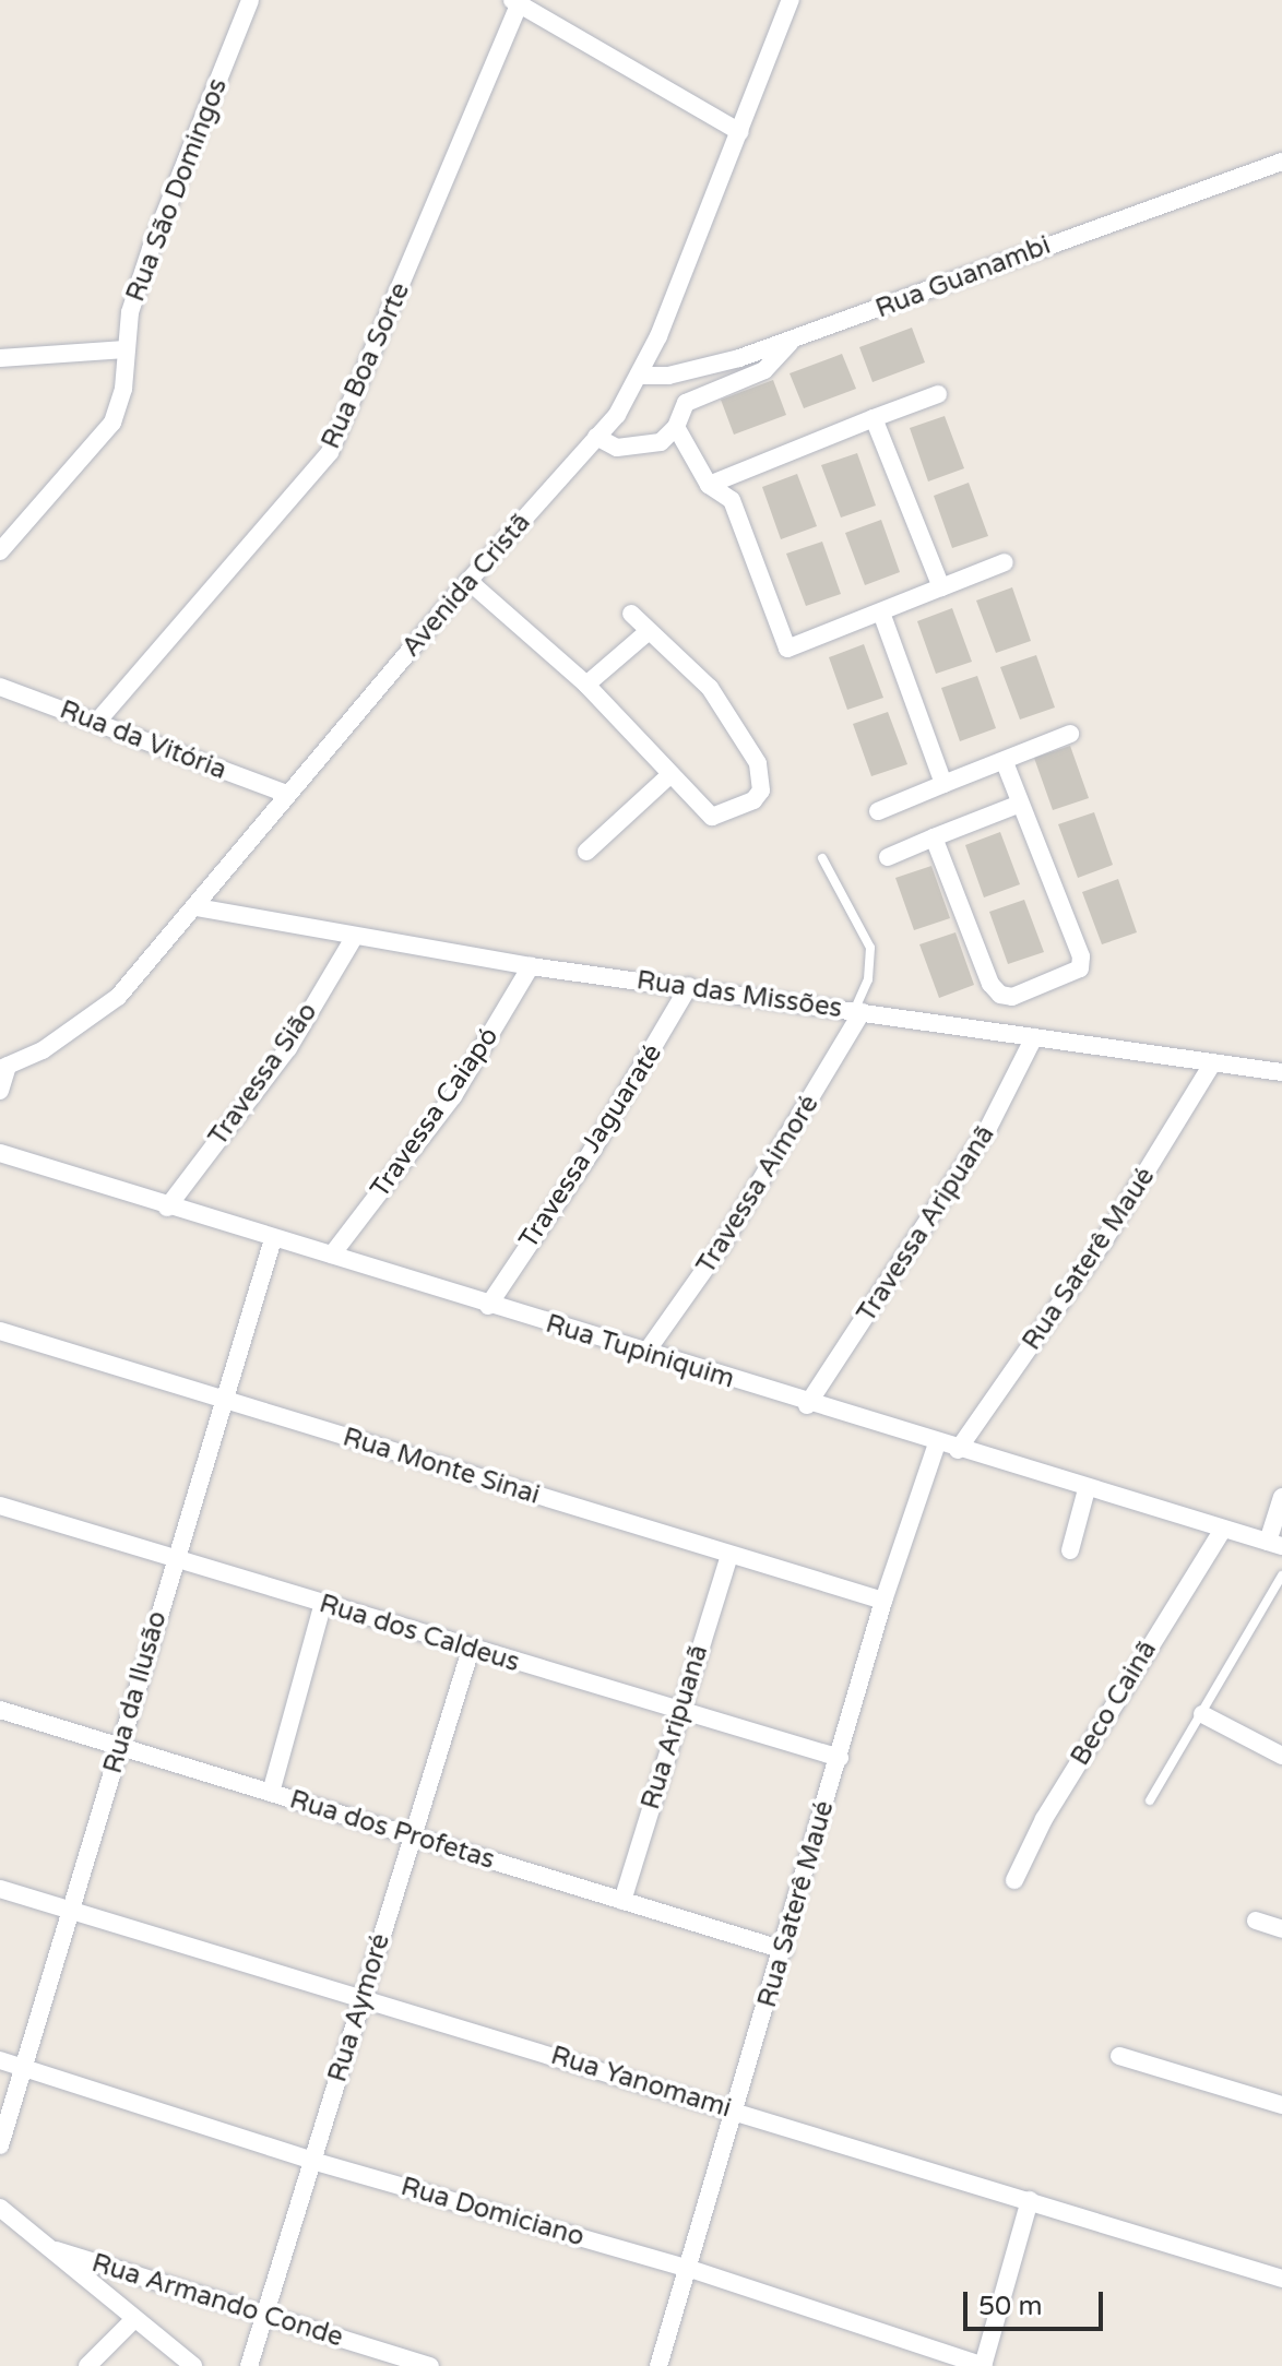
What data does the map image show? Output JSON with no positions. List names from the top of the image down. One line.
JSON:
{"streets":{"street":["Rua São Domingos","Rua Guanambi","Rua Boa Sorte","Avenida Cristã","Rua da Vitória","Rua das Missões","Travessa Sião","Travessa Caiapó","Travessa Jaguaraté","Travessa Aimoré","Travessa Aripuanã","Rua Saterê Maué","Rua Tupiniquim","Rua Monte Sinai","Rua dos Caldeus","Rua da Ilusão","Beco Cainã","Rua Aripuanã","Rua dos Profetas","Rua Aymoré","Rua Yanomami","Rua Domiciano","Rua Armando Conde"]},"crossings":[["Rua Guanambi","Avenida Cristã"],["Rua Boa Sorte","Rua da Vitória"],["Avenida Cristã","Rua da Vitória"],["Avenida Cristã","Rua das Missões"],["Rua das Missões","Travessa Sião"],["Rua das Missões","Travessa Caiapó"],["Rua das Missões","Travessa Jaguaraté"],["Rua das Missões","Travessa Aimoré"],["Rua das Missões","Travessa Aripuanã"],["Rua das Missões","Rua Saterê Maué"],["Travessa Sião","Rua Tupiniquim"],["Travessa Caiapó","Rua Tupiniquim"],["Travessa Jaguaraté","Rua Tupiniquim"],["Travessa Aimoré","Rua Tupiniquim"],["Travessa Aripuanã","Rua Tupiniquim"],["Rua Saterê Maué","Rua Tupiniquim"],["Rua Saterê Maué","Rua Monte Sinai"],["Rua Saterê Maué","Rua dos Caldeus"],["Rua Saterê Maué","Rua dos Profetas"],["Rua Saterê Maué","Rua Yanomami"],["Rua Saterê Maué","Rua Domiciano"],["Rua Tupiniquim","Rua da Ilusão"],["Rua Tupiniquim","Beco Cainã"],["Rua Monte Sinai","Rua da Ilusão"],["Rua Monte Sinai","Rua Aripuanã"],["Rua dos Caldeus","Rua da Ilusão"],["Rua dos Caldeus","Rua Aripuanã"],["Rua dos Caldeus","Rua Aymoré"],["Rua da Ilusão","Rua dos Profetas"],["Rua da Ilusão","Rua Yanomami"],["Rua da Ilusão","Rua Domiciano"],["Rua Aripuanã","Rua dos Profetas"],["Rua dos Profetas","Rua Aymoré"],["Rua Aymoré","Rua Yanomami"],["Rua Aymoré","Rua Domiciano"],["Rua Aymoré","Rua Armando Conde"]],"scale_bar":"50 m"}
